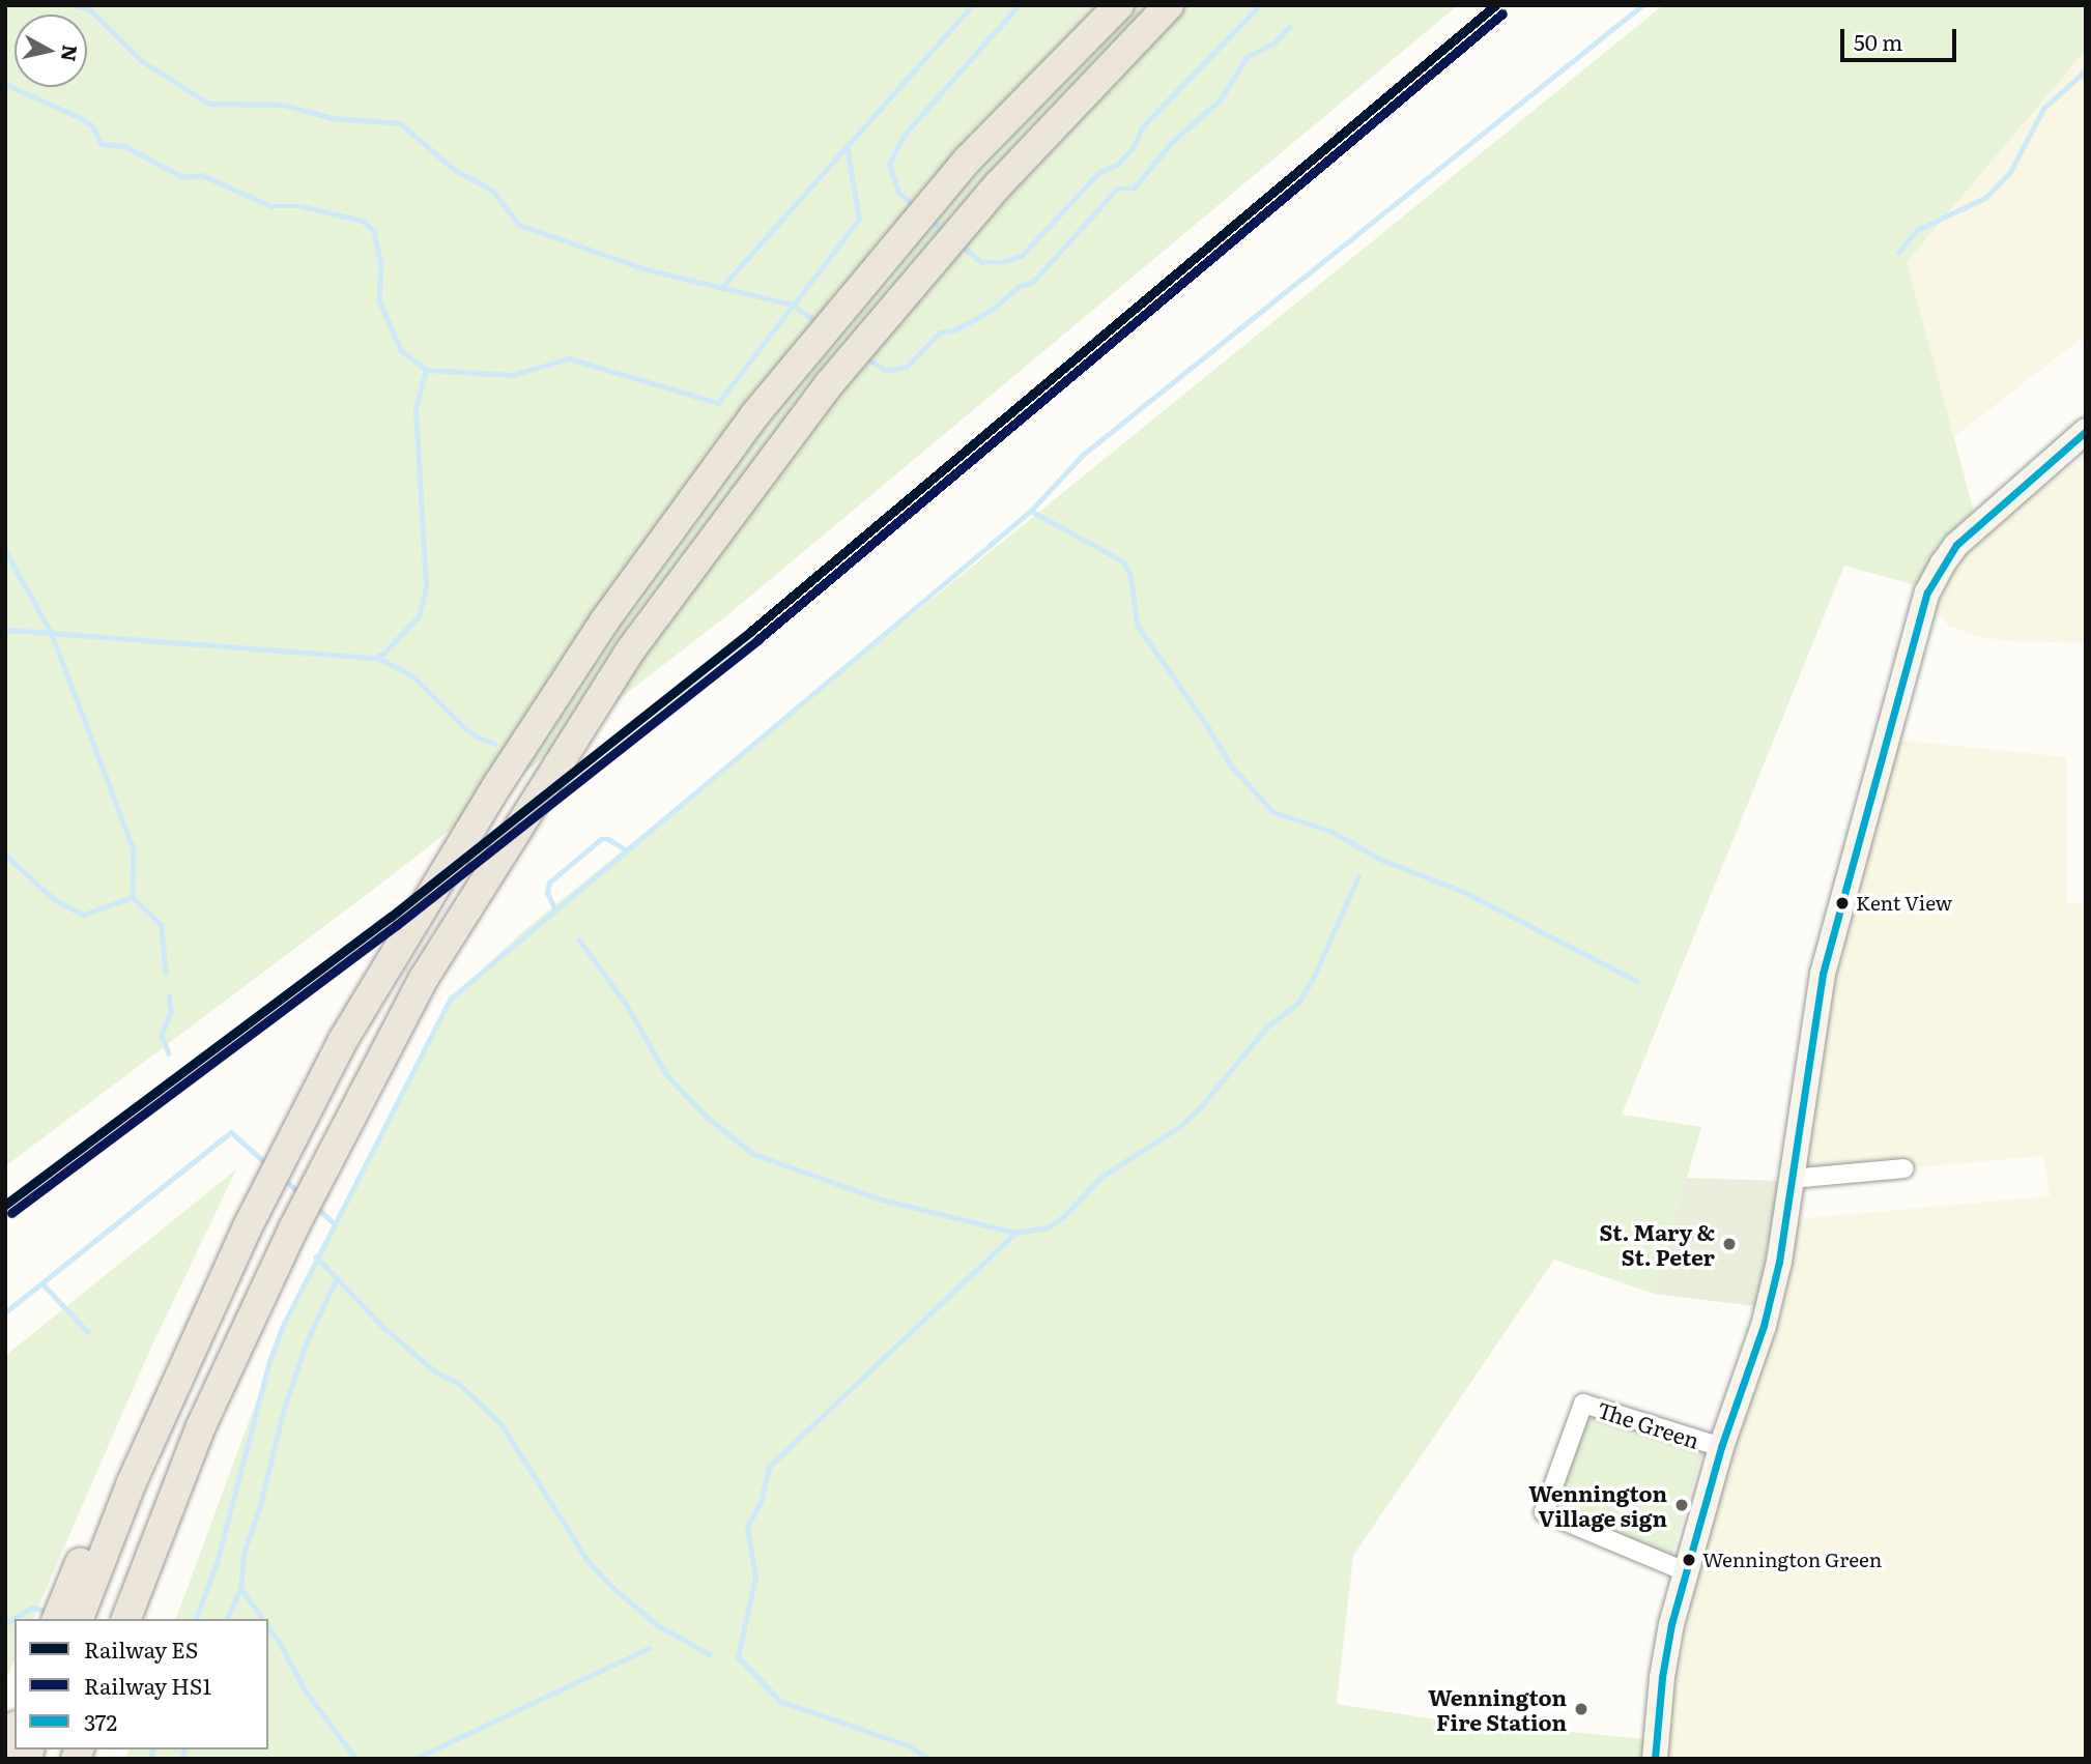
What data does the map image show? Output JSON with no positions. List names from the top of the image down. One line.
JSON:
{"streets":{"street":["The Green"]},"places":["Kent View","St. Mary & St. Peter","Wennington Village sign","Wennington Green","Wennington Fire Station"],"lines":["rail line ES","rail line HS1","transit line 372"],"legend":["Railway ES","Railway HS1","372"],"scale_bar":"50 m","north":"right"}
